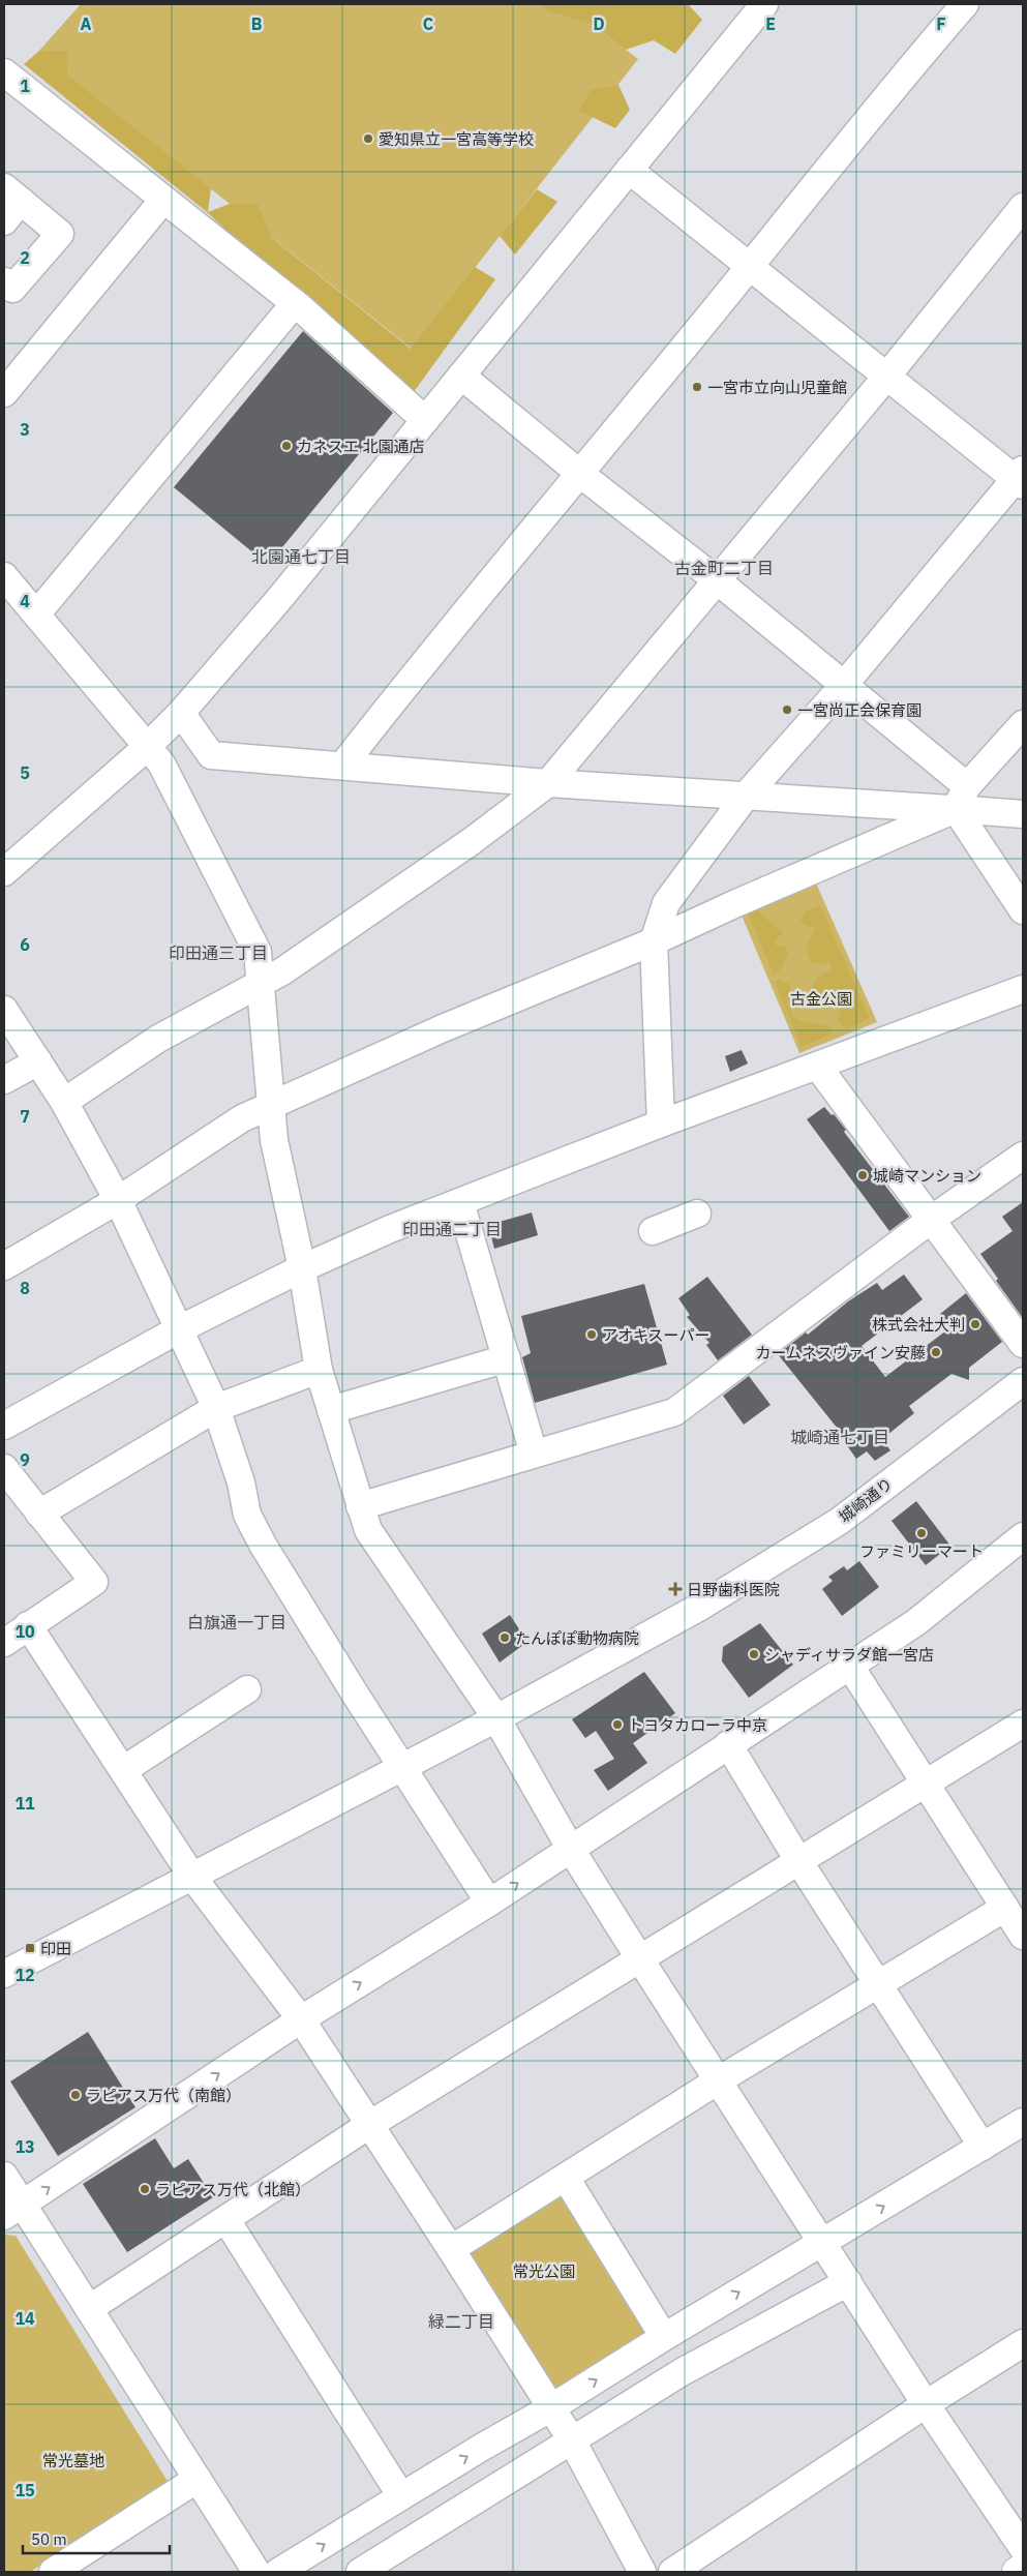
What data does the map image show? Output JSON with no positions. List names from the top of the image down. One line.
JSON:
{"streets":{"street":["城崎通り"]},"districts":["北園通七丁目","古金町二丁目","印田通三丁目","印田通二丁目","城崎通七丁目","白旗通一丁目","緑二丁目"],"parks":["古金公園","常光公園","常光墓地"],"places":{"other":["愛知県立一宮高等学校","一宮市立向山児童館","カネスエ 北園通店","一宮尚正会保育園","城崎マンション","株式会社大判","アオキスーパー","カームネスヴァイン安藤","ファミリーマート","たんぽぽ動物病院","シャディサラダ館一宮店","トヨタカローラ中京","ラピアス万代（南館）","ラピアス万代（北館）"],"health":["日野歯科医院"],"transit":["印田"]},"scale_bar":"50 m","grid":{"columns":["A","B","C","D","E","F"],"rows":["1","2","3","4","5","6","7","8","9","10","11","12","13","14","15"]}}
